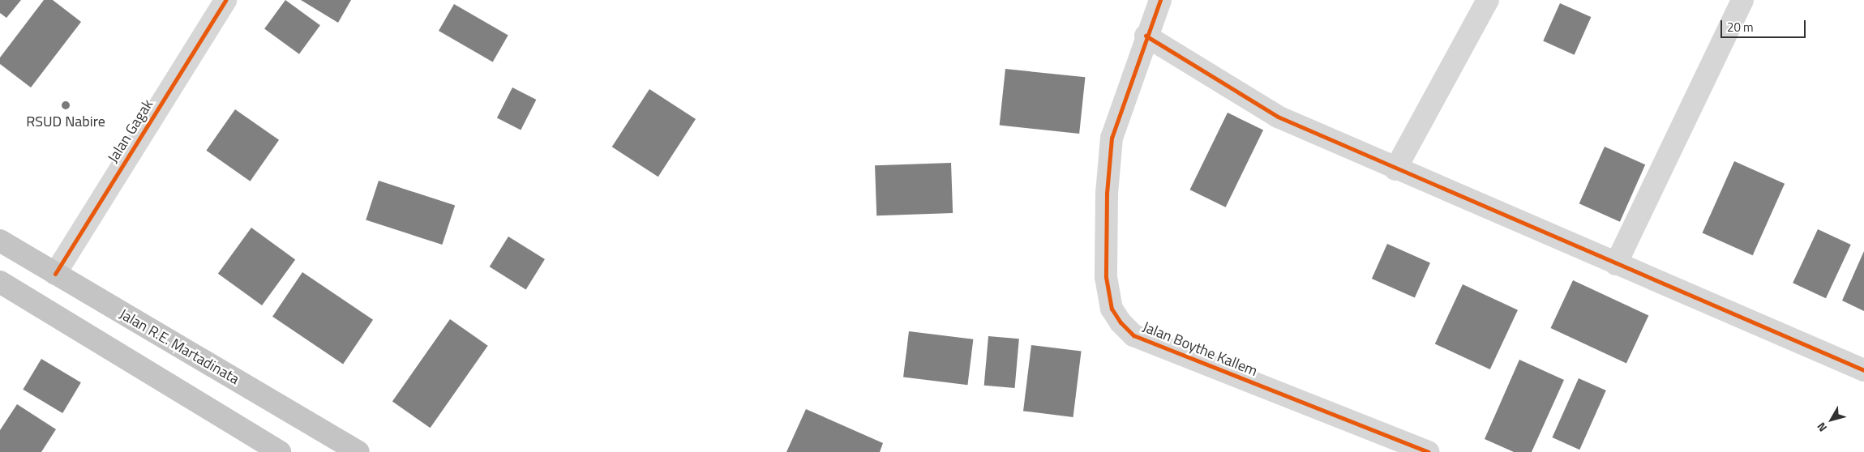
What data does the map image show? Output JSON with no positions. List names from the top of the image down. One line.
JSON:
{"streets":{"highway":["Jalan R.E. Martadinata"],"street":["Jalan Gagak","Jalan Boythe Kallem"]},"crossings":[["Jalan Gagak","Jalan R.E. Martadinata"]],"places":["RSUD Nabire"],"scale_bar":"20 m","north":"bottom left"}
